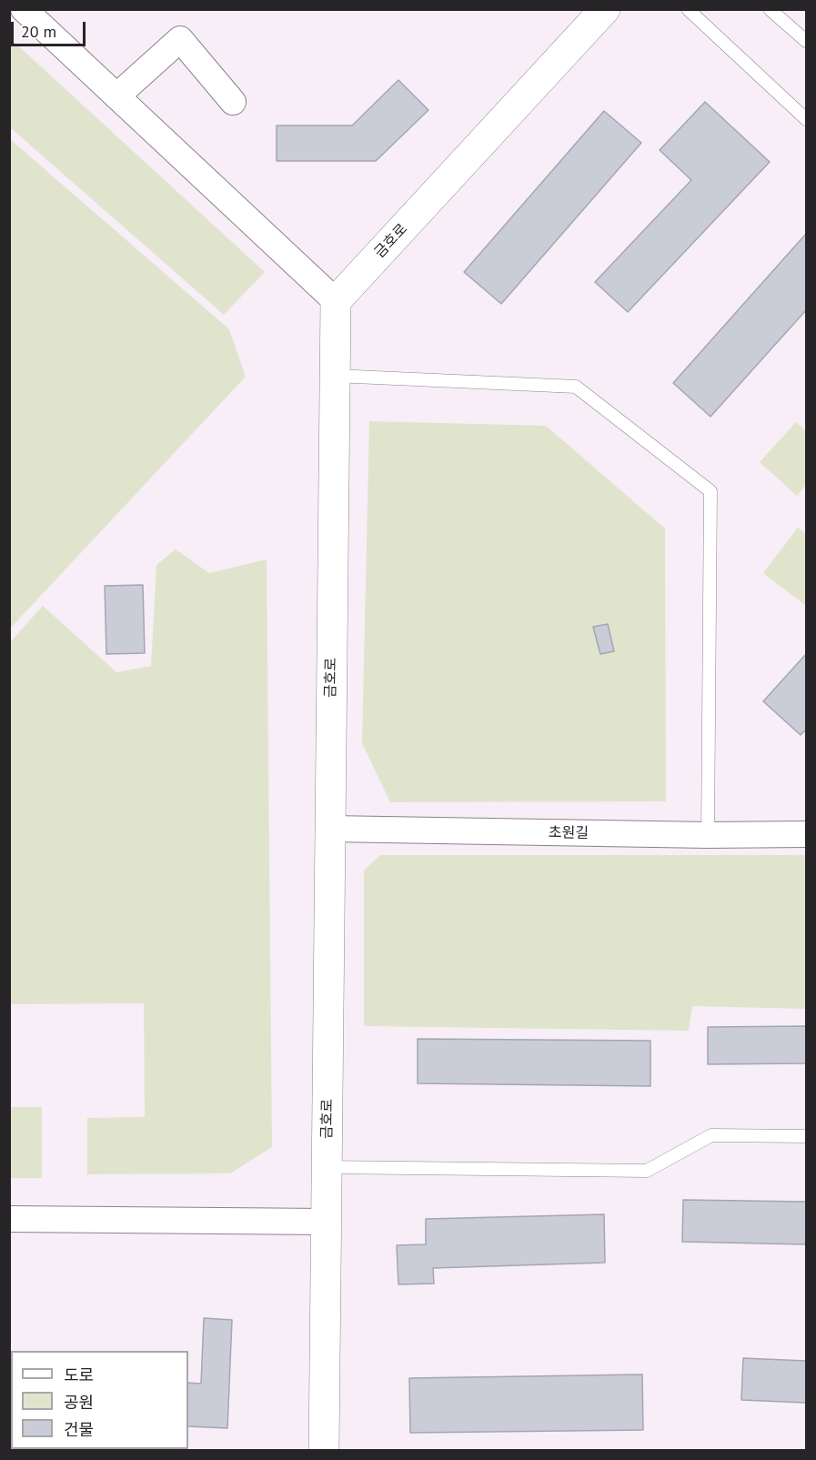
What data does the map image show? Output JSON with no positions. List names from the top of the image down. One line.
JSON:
{"streets":{"street":["금호로","초원길"]},"crossings":[["금호로","초원길"]],"legend":["도로","공원","건물"],"scale_bar":"20 m"}
